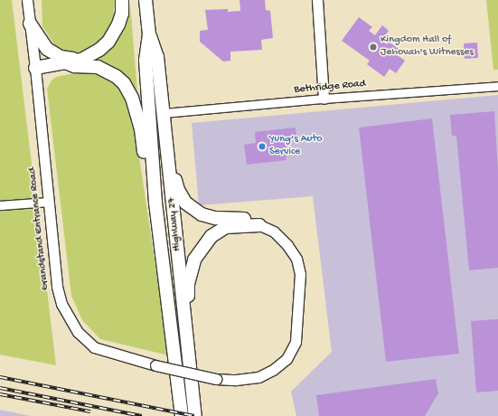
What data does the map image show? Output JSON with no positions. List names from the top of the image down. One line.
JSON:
{"streets":{"main road":["Highway 27"],"street":["Bethridge Road","Grandstand Entrance Road"]},"crossings":[["Bethridge Road","Highway 27"]],"places":["Kingdom Hall of Jehovah's Witnesses","Yung’s Auto Service"]}
